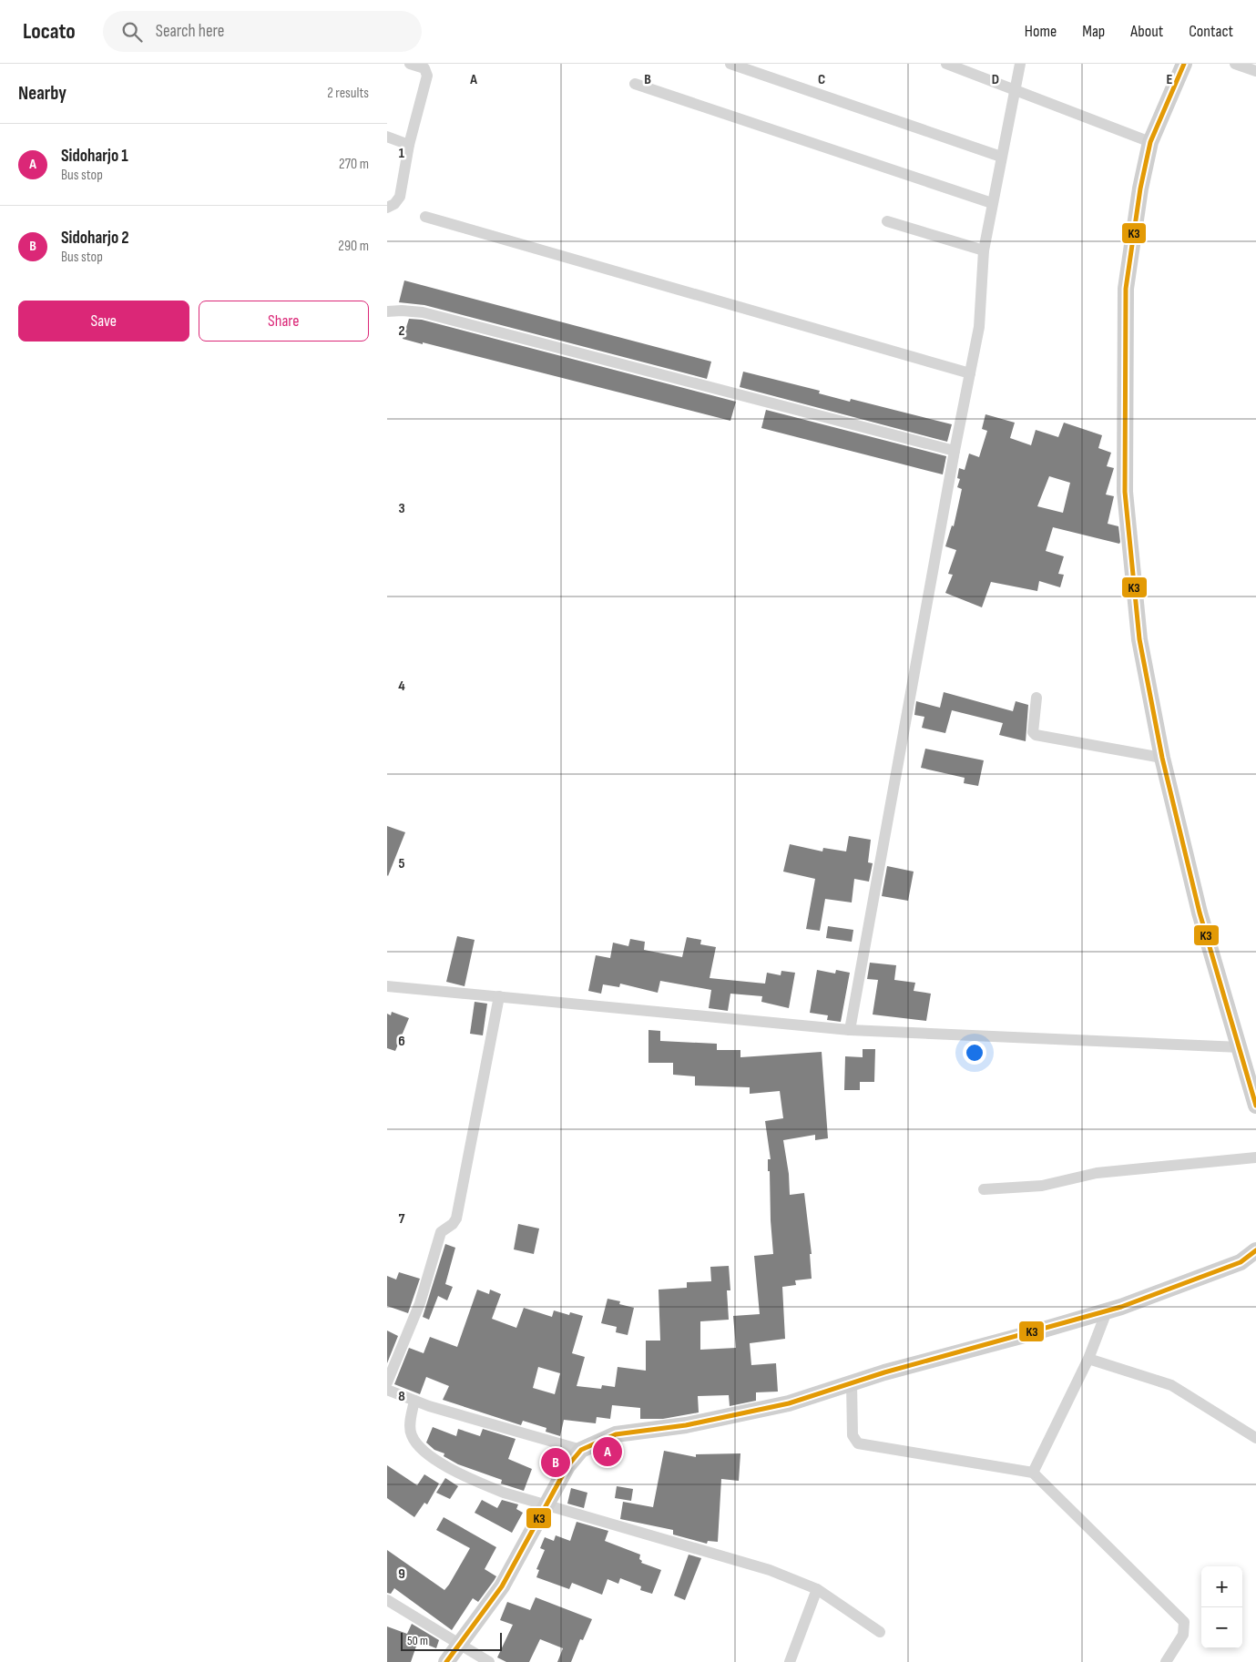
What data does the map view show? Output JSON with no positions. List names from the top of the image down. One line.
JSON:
{"lines":["transit line K3"],"scale_bar":"50 m","page":{"header":"Locato","search":"Search here","nav":["Home","Map","About","Contact"],"heading":["Nearby","2 results"],"list":[{"mark":"A","name":"Sidoharjo 1","note":"Bus stop","value":"270 m"},{"mark":"B","name":"Sidoharjo 2","note":"Bus stop","value":"290 m"}],"buttons":["Save","Share"],"pins":["A","B"],"map_buttons":["+","−"],"scale":"50 m"},"grid":{"columns":["A","B","C","D","E"],"rows":["1","2","3","4","5","6","7","8","9"]}}
